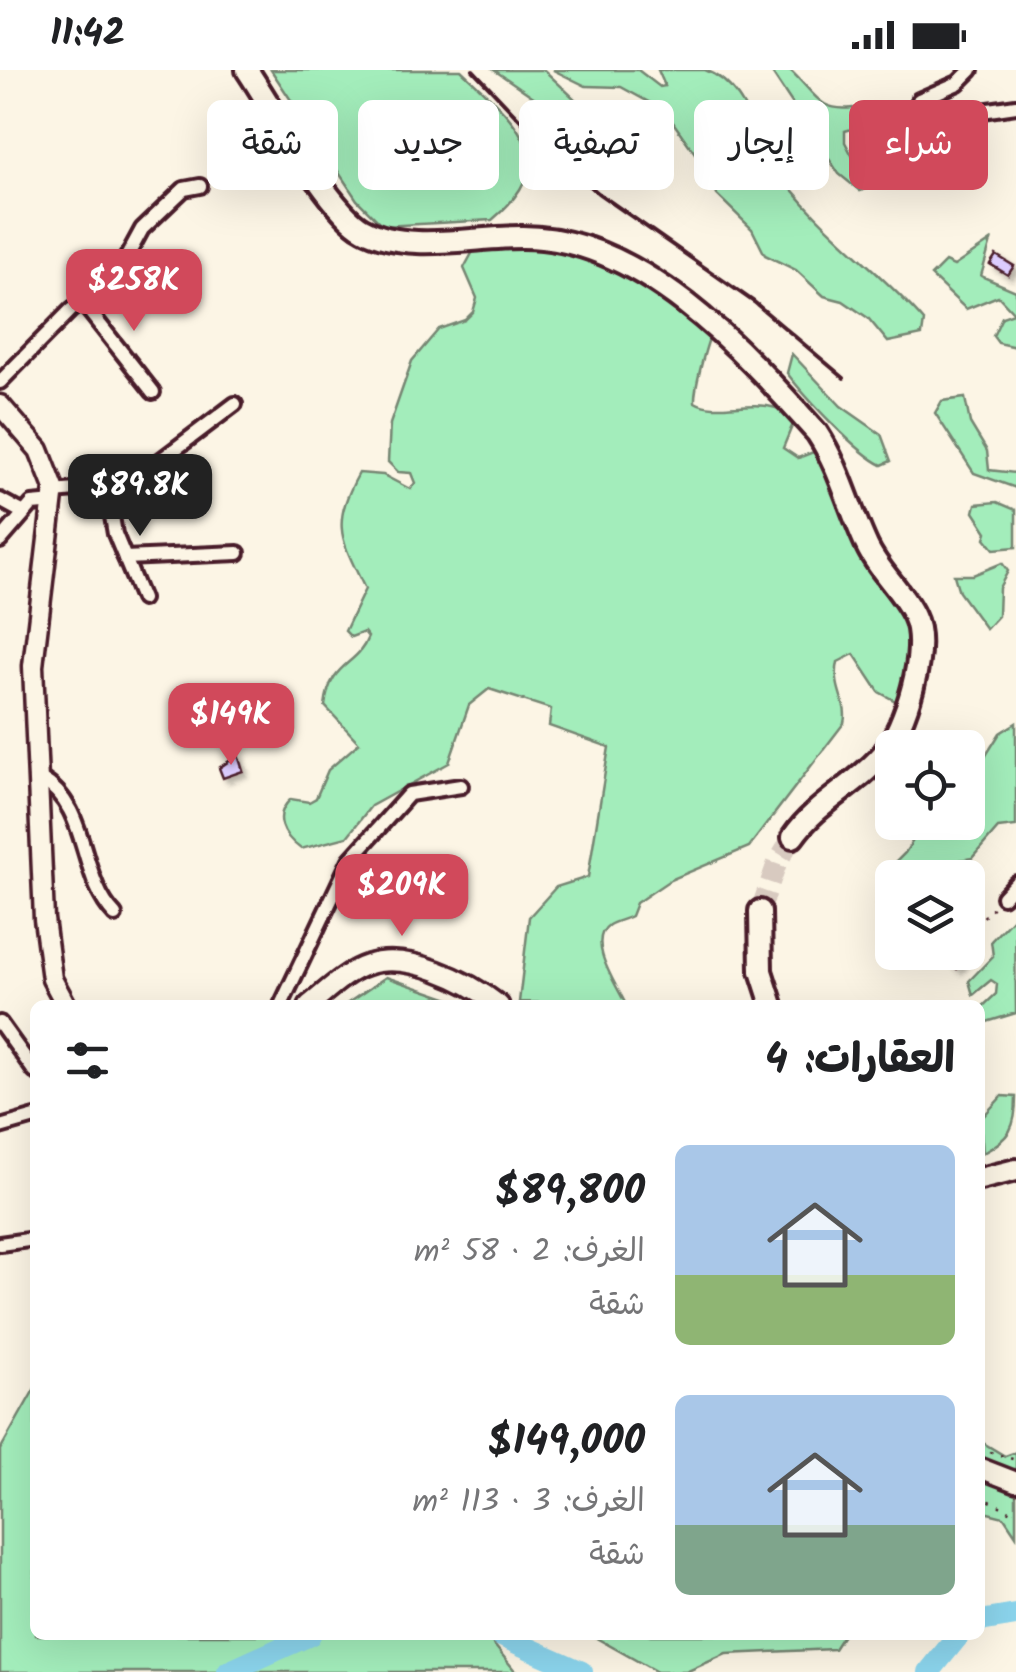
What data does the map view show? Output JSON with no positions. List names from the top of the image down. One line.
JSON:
{"page":{"status":"11:42","chip":["شراء","إيجار","تصفية","جديد","شقة"],"price":["$258K","$89.8K","$149K","$209K"],"heading":"العقارات: 4","list":[{"name":"$89,800","note":"الغرف: 2 · 58 m² · شقة"},{"name":"$149,000","note":"الغرف: 3 · 113 m² · شقة"}]}}
